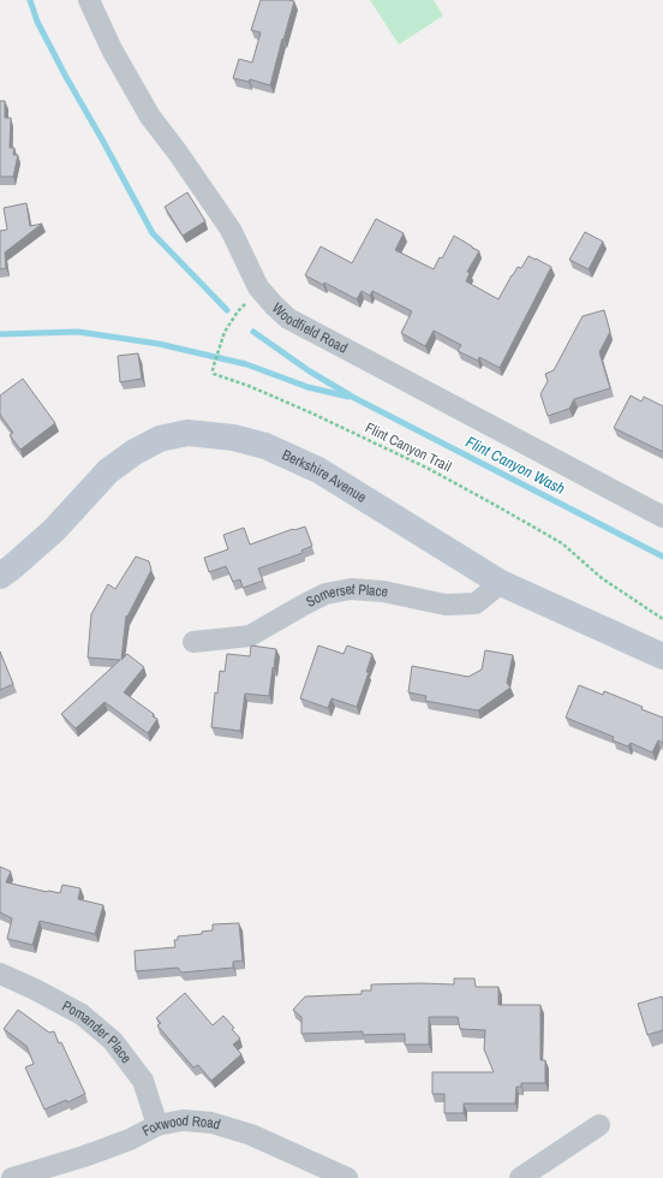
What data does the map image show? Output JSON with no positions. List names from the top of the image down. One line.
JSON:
{"streets":{"street":["Woodfield Road","Berkshire Avenue","Somerset Place","Pomander Place","Foxwood Road"],"path":["Flint Canyon Trail"]},"crossings":[["Woodfield Road","Flint Canyon Trail"],["Berkshire Avenue","Somerset Place"],["Pomander Place","Foxwood Road"]],"water":["Flint Canyon Wash"]}
